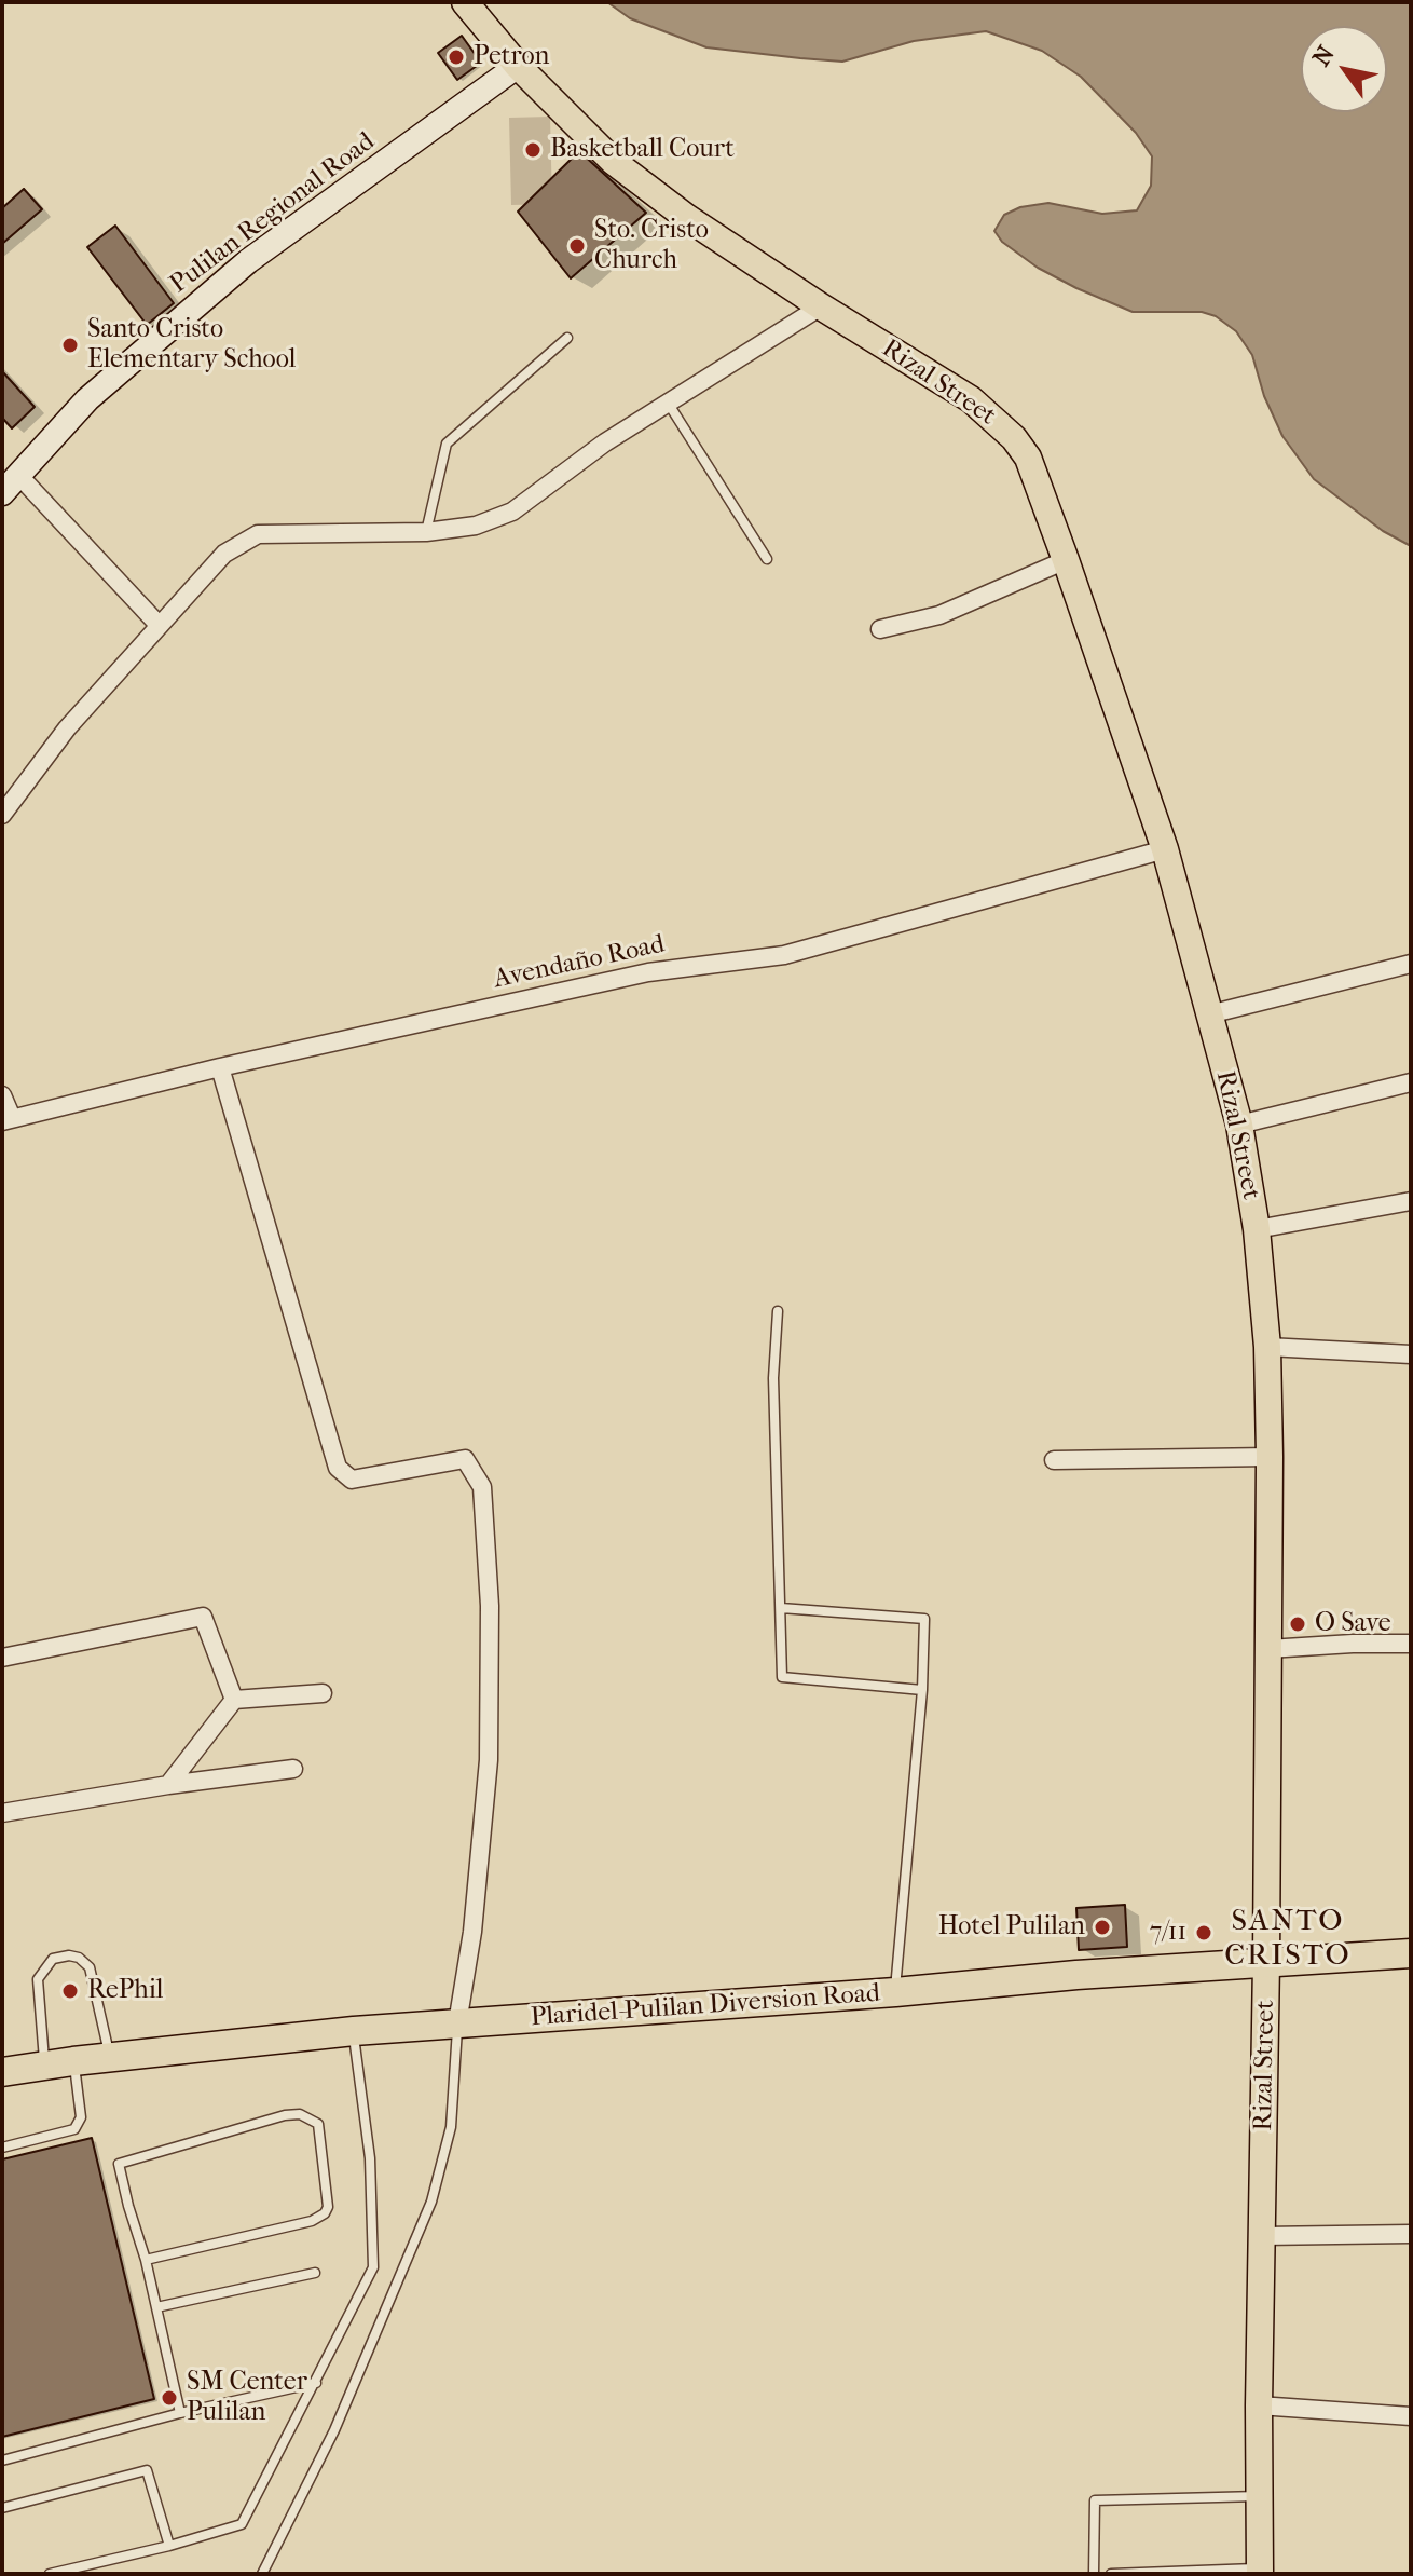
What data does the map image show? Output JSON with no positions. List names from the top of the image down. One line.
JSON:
{"streets":{"highway":["Plaridel-Pulilan Diversion Road"],"main road":["Pulilan Regional Road","Rizal Street"],"street":["Avendaño Road"]},"crossings":[["Pulilan Regional Road","Rizal Street"],["Rizal Street","Avendaño Road"],["Rizal Street","Plaridel-Pulilan Diversion Road"]],"districts":["SANTO CRISTO"],"places":["Petron","Basketball Court","Sto. Cristo Church","Santo Cristo Elementary School","O Save","Hotel Pulilan","7/11","RePhil","SM Center Pulilan"],"north":"top left"}
